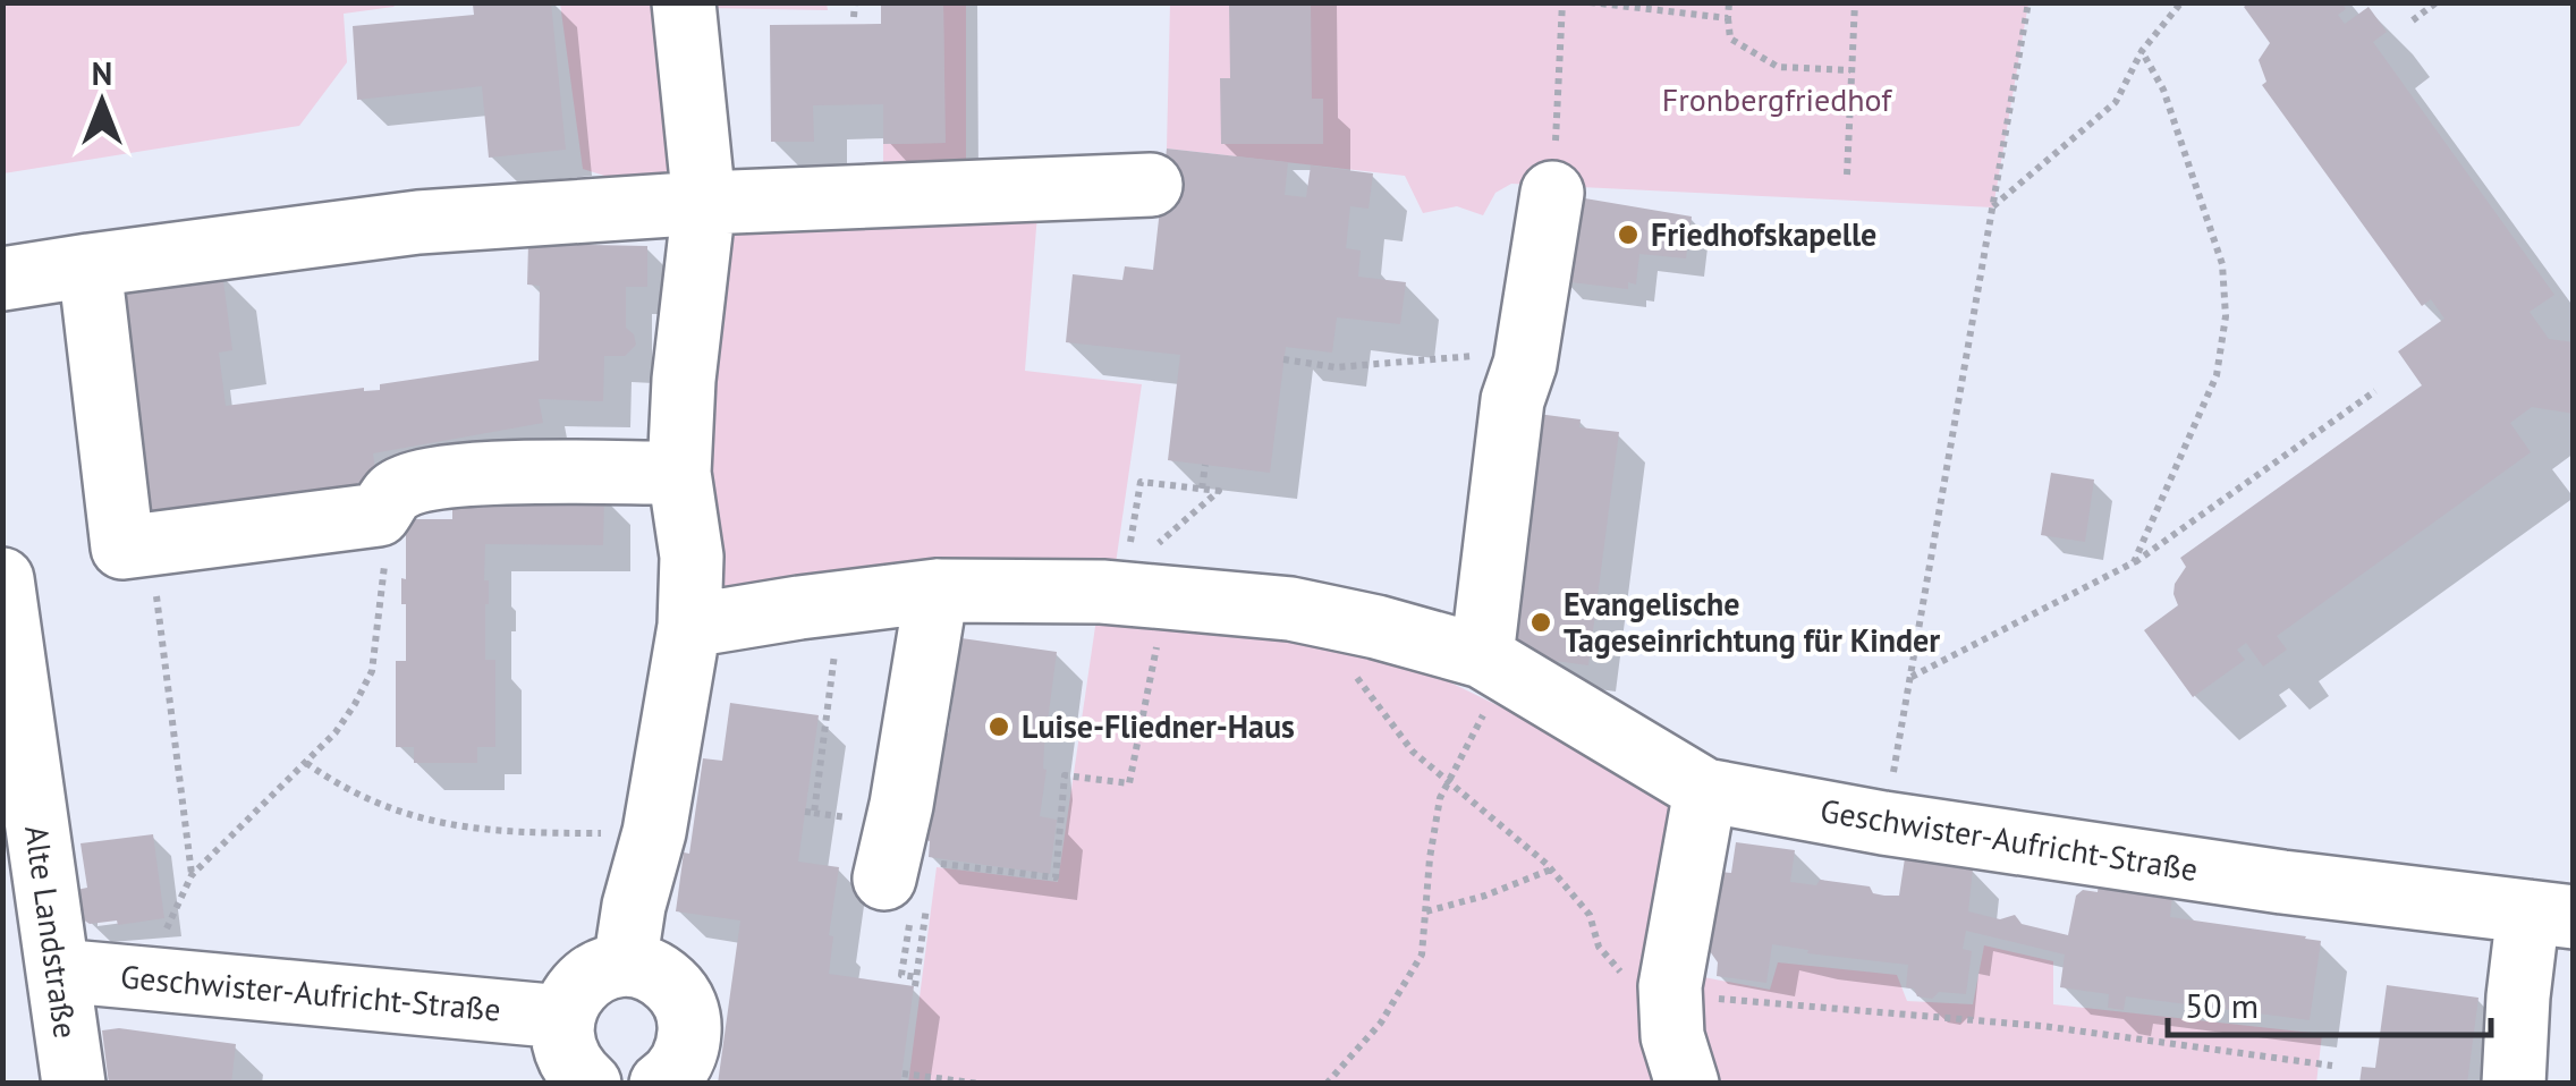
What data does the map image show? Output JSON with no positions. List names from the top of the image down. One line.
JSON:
{"streets":{"street":["Geschwister-Aufricht-Straße","Alte Landstraße"]},"crossings":[["Geschwister-Aufricht-Straße","Alte Landstraße"]],"parks":["Fronbergfriedhof"],"places":["Friedhofskapelle","Evangelische Tageseinrichtung für Kinder","Luise-Fliedner-Haus"],"scale_bar":"50 m","north":"top"}
